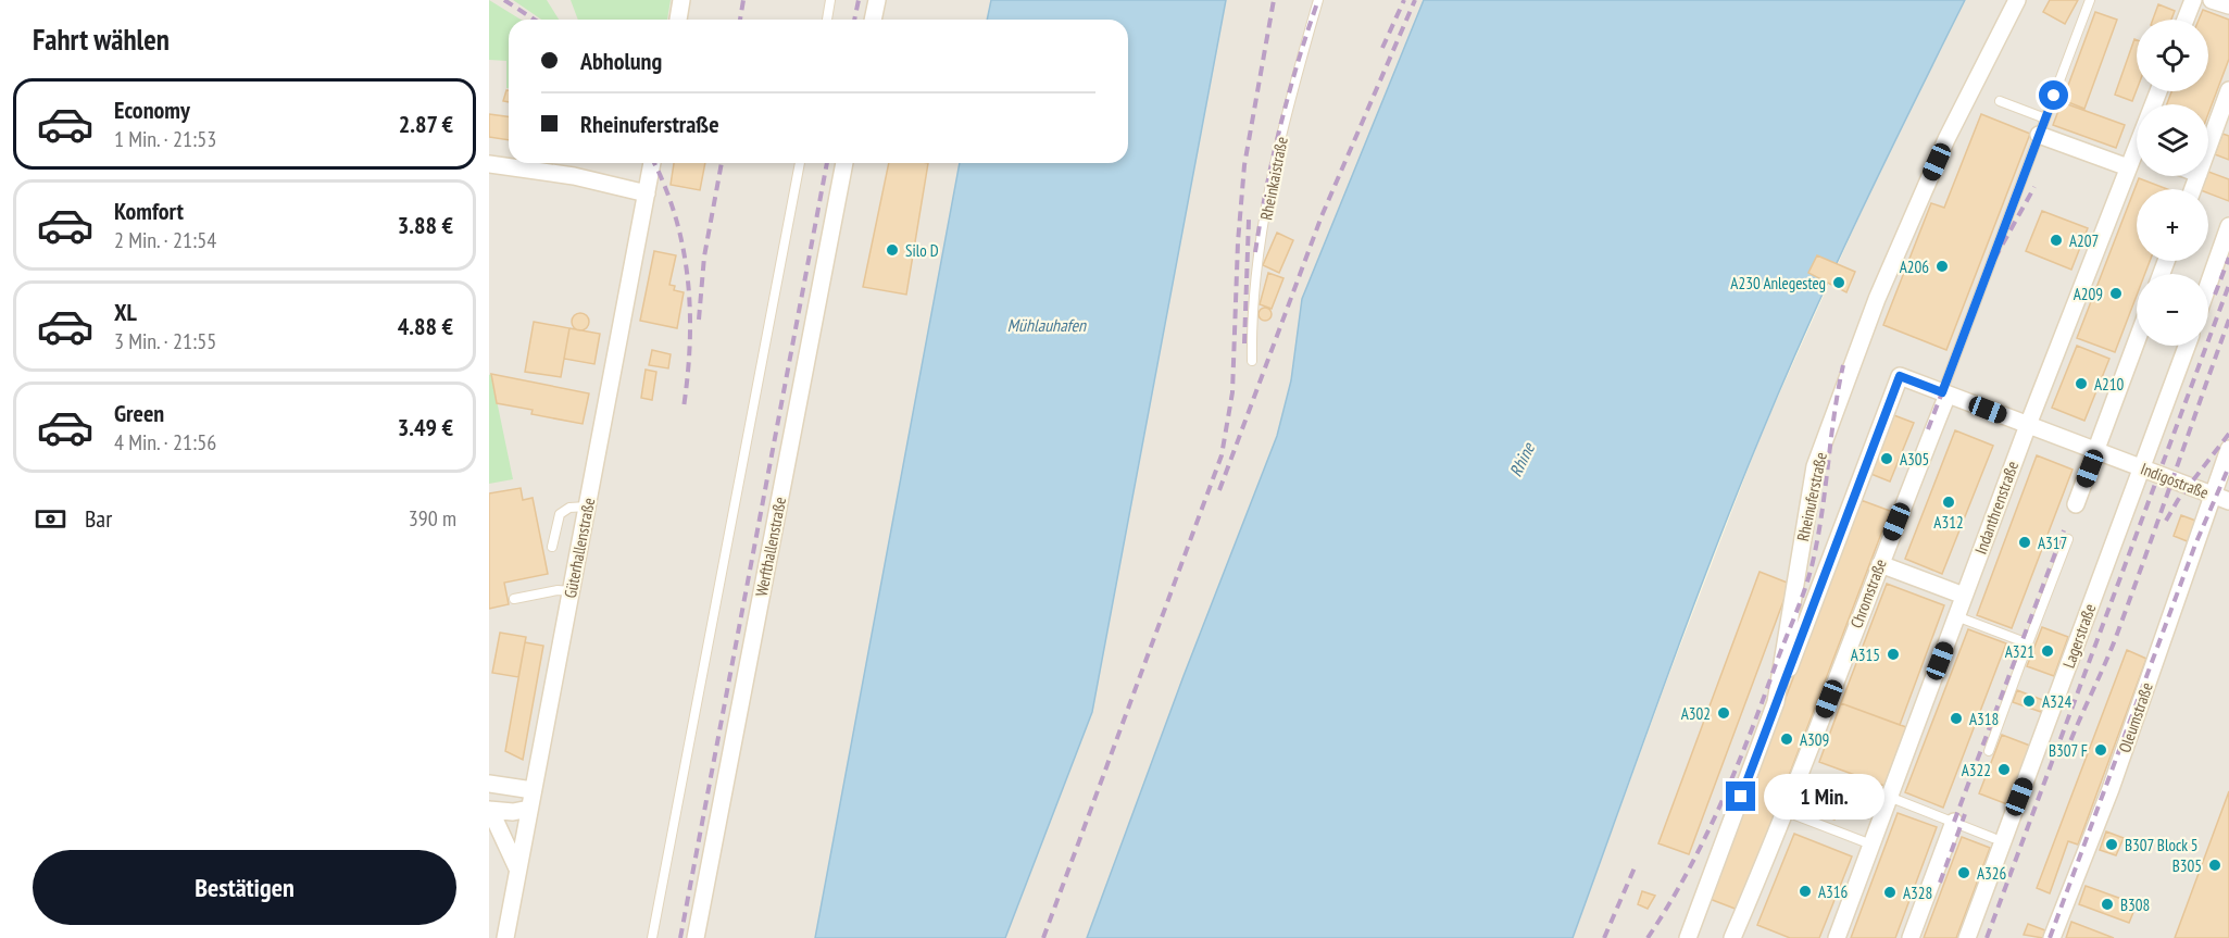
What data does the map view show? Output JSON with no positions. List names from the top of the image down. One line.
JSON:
{"streets":{"street":["Indigostraße","Rheinuferstraße","Indanthrenstraße","Werfthallenstraße","Güterhallenstraße","Chromstraße","Lagerstraße","Oleumstraße"],"lane":["Rheinkaistraße"]},"crossings":[["Indigostraße","Rheinuferstraße"],["Indigostraße","Indanthrenstraße"],["Indigostraße","Chromstraße"],["Indigostraße","Lagerstraße"],["Indigostraße","Oleumstraße"]],"water":["Mühlauhafen","Rhine"],"places":["A207","Silo D","A206","A230 Anlegesteg","A209","A210","A305","A312","A317","A321","A315","A324","A302","A318","A309","B307 F","A322","B307 Block 5","B305","A326","A316","A328","B308"],"page":{"heading":"Fahrt wählen","map_buttons":["+","−"],"banner":["Abholung","Rheinuferstraße"],"list":[{"name":"Economy","note":"1 Min. · 21:53","value":"2.87 €"},{"name":"Komfort","note":"2 Min. · 21:54","value":"3.88 €"},{"name":"XL","note":"3 Min. · 21:55","value":"4.88 €"},{"name":"Green","note":"4 Min. · 21:56","value":"3.49 €"}],"pay":["Bar","390 m"],"bubble":"1 Min.","buttons":"Bestätigen"}}
